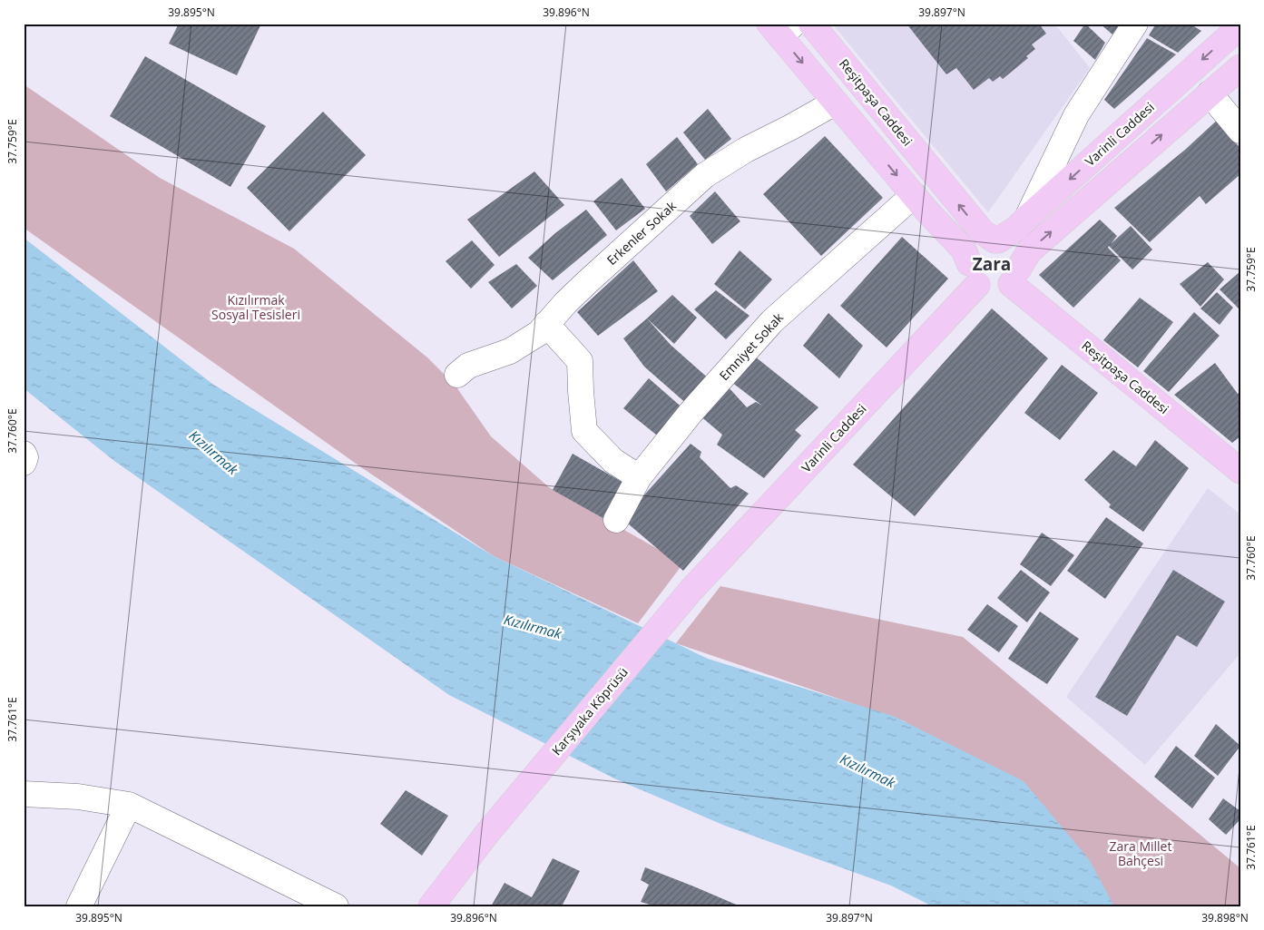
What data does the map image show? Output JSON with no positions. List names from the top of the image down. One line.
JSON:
{"streets":{"main road":["Reşitpaşa Caddesi","Varinli Caddesi","Karşıyaka Köprüsü"],"street":["Erkenler Sokak","Emniyet Sokak"]},"crossings":[["Reşitpaşa Caddesi","Varinli Caddesi"],["Varinli Caddesi","Karşıyaka Köprüsü"]],"districts":["Zara"],"water":["Kızılırmak"],"parks":["Kızılırmak Sosyal Tesisleri","Zara Millet Bahçesi"],"coordinates":["39.895°N","39.896°N","39.897°N","37.759°E","37.760°E","37.761°E","39.898°N"]}
